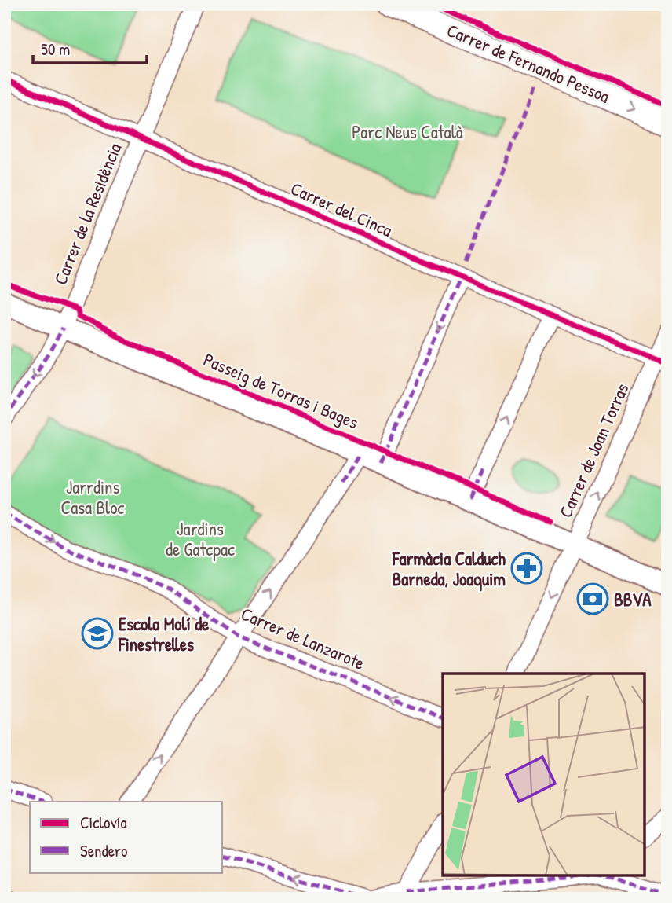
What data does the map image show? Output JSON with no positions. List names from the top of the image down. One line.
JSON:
{"streets":{"main road":["Carrer de Fernando Pessoa"],"street":["Carrer del Cinca","Carrer de la Residència","Passeig de Torras i Bages","Carrer de Joan Torras","Carrer de Lanzarote"]},"crossings":[["Carrer del Cinca","Carrer de la Residència"],["Carrer del Cinca","Carrer de Joan Torras"],["Carrer de la Residència","Passeig de Torras i Bages"],["Passeig de Torras i Bages","Carrer de Joan Torras"]],"one_way":["Carrer de Fernando Pessoa"],"parks":["Parc Neus Català","Jarrdins Casa Bloc","Jardins de Gatcpac"],"places":{"pharmacy":["Farmàcia Calduch Barneda, Joaquim"],"bank":["BBVA"],"school or university":["Escola Molí de Finestrelles"]},"legend":["Ciclovía","Sendero"],"scale_bar":"50 m"}
